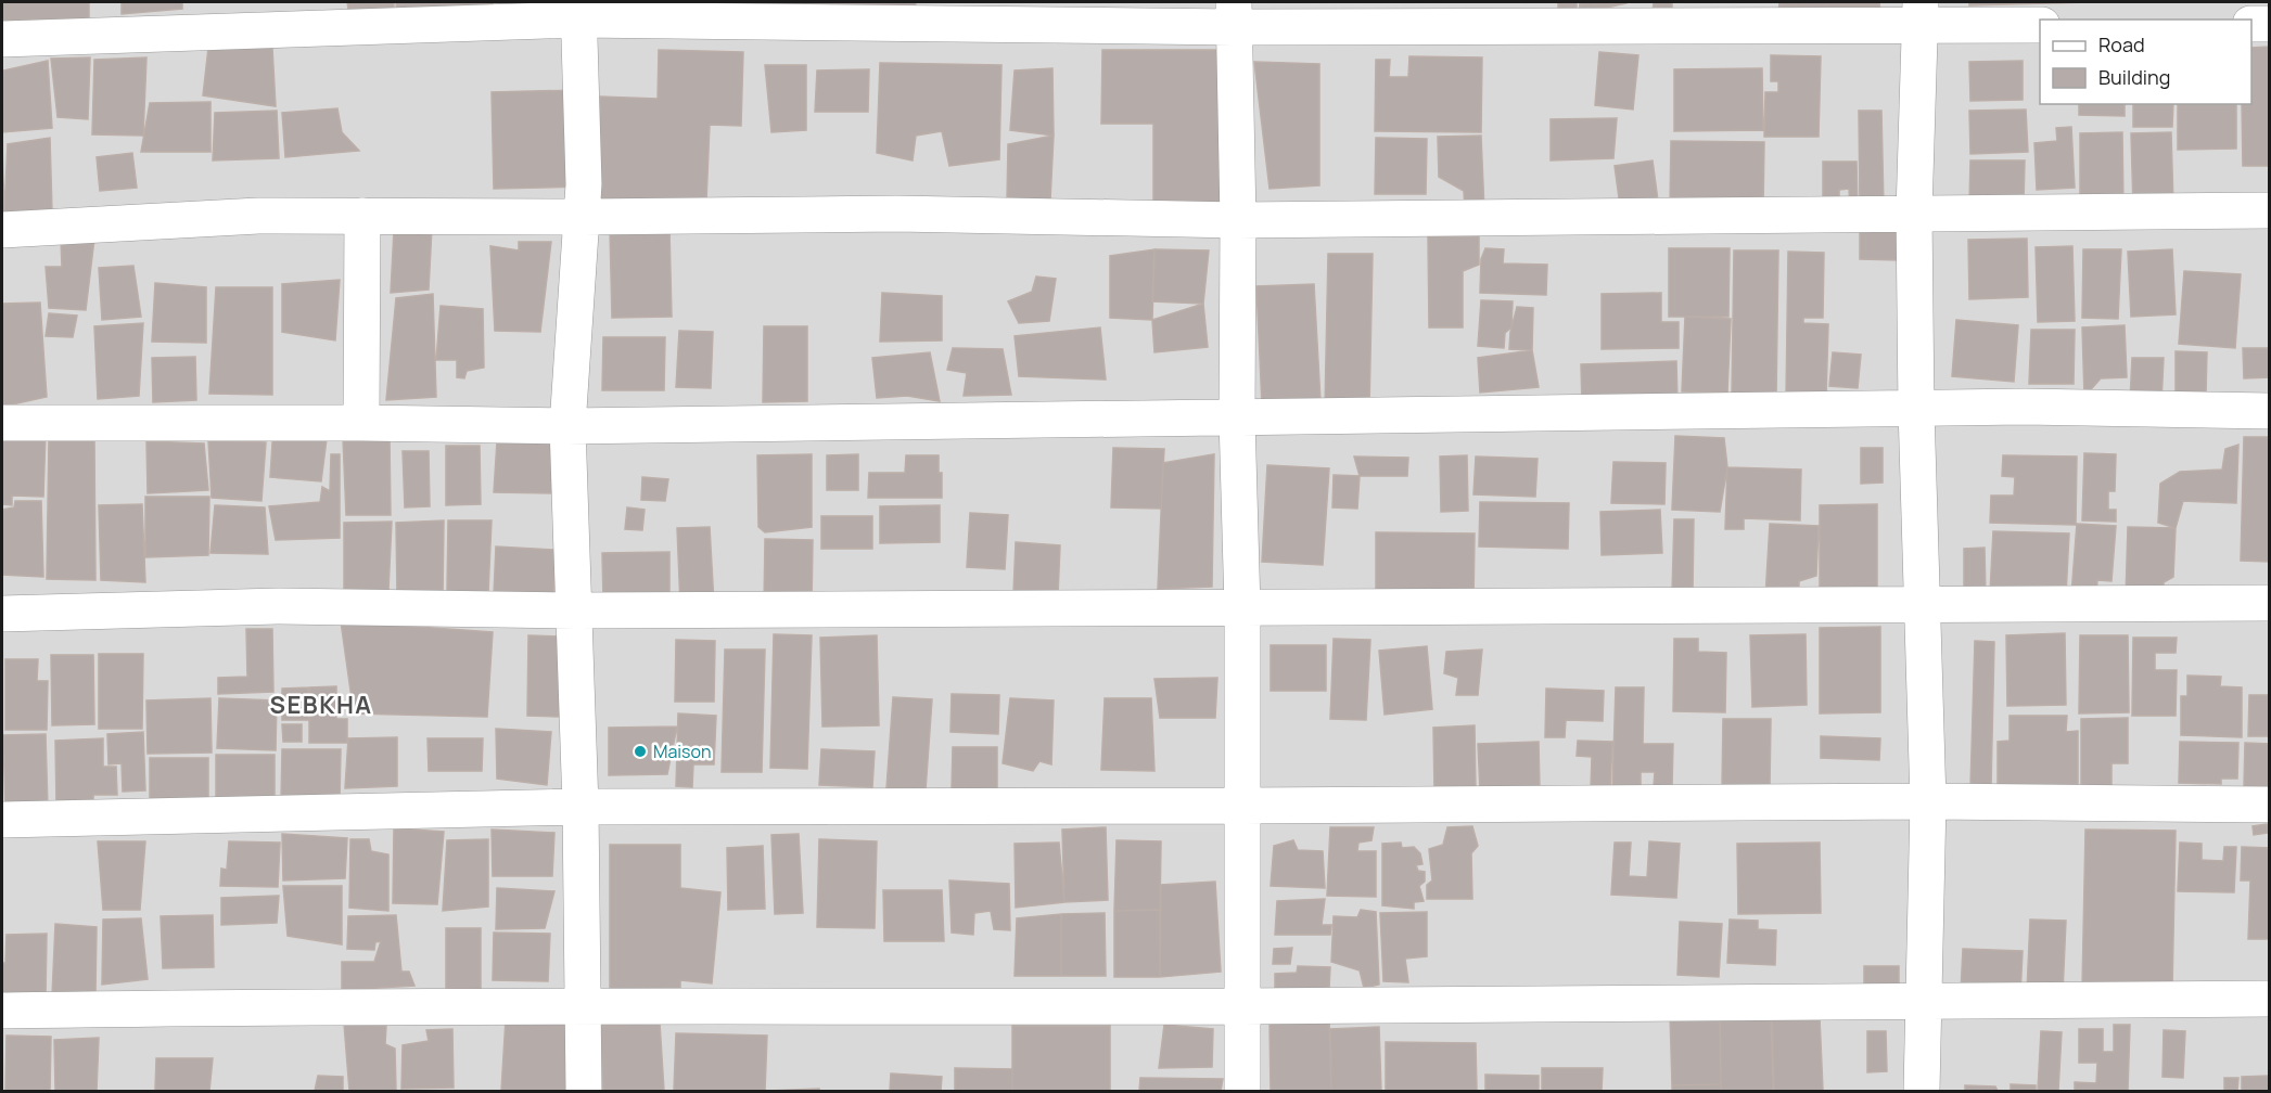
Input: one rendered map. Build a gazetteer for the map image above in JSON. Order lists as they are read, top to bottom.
{
  "districts": ["SEBKHA"],
  "places": ["Maison"],
  "legend": ["Road", "Building"]
}
